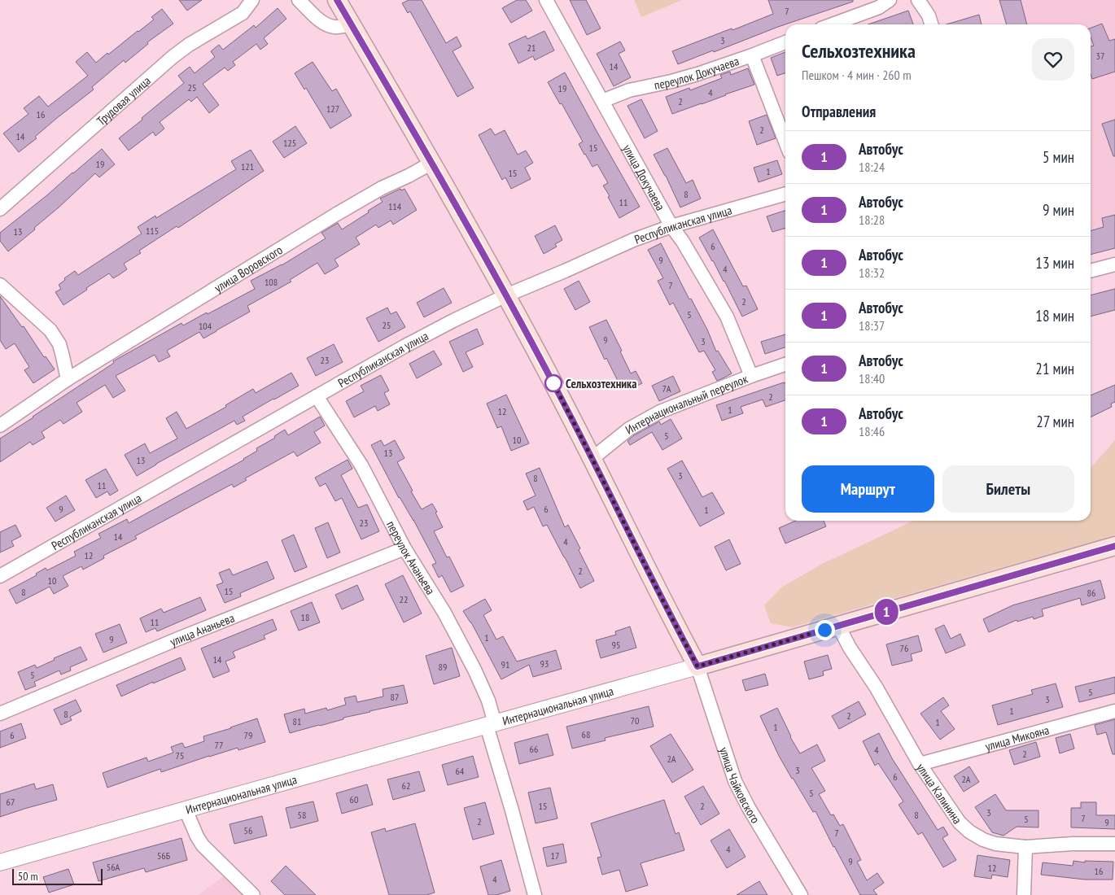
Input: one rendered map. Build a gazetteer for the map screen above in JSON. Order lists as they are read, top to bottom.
{
  "streets": {
    "main road": ["Интернациональная улица"],
    "street": [
      "переулок Докучаева",
      "Трудовая улица",
      "улица Докучаева",
      "Республиканская улица",
      "улица Воровского",
      "Интернациональный переулок",
      "переулок Ананьева",
      "улица Ананьева",
      "улица Микояна",
      "улица Чайковского",
      "улица Калинина"
    ]
  },
  "crossings": [
    ["переулок Докучаева", "улица Докучаева"],
    ["улица Докучаева", "Республиканская улица"],
    ["улица Докучаева", "Интернациональный переулок"],
    ["Республиканская улица", "переулок Ананьева"],
    ["переулок Ананьева", "улица Ананьева"],
    ["переулок Ананьева", "Интернациональная улица"],
    ["Интернациональная улица", "улица Чайковского"],
    ["Интернациональная улица", "улица Калинина"],
    ["улица Микояна", "улица Калинина"]
  ],
  "places": ["Сельхозтехника"],
  "lines": ["bus line 1"],
  "house_numbers": [
    "7",
    "3",
    "21",
    "37",
    "14",
    "25",
    "19",
    "4",
    "2",
    "127",
    "16",
    "2",
    "14",
    "125",
    "15",
    "19",
    "121",
    "1",
    "15",
    "8",
    "11",
    "114",
    "115",
    "13",
    "6",
    "9",
    "4",
    "108",
    "7",
    "2",
    "5",
    "25",
    "104",
    "9",
    "3",
    "23",
    "7А",
    "2",
    "1",
    "12",
    "5",
    "10",
    "13",
    "13",
    "3",
    "8",
    "11",
    "9",
    "6",
    "1",
    "23",
    "14",
    "4",
    "12",
    "2",
    "10",
    "15",
    "8",
    "86",
    "22",
    "18",
    "11",
    "1",
    "9",
    "95",
    "76",
    "14",
    "93",
    "91",
    "89",
    "5",
    "5",
    "87",
    "3",
    "1",
    "8",
    "2",
    "70",
    "81",
    "1",
    "1",
    "68",
    "6",
    "79",
    "77",
    "66",
    "4",
    "2",
    "75",
    "2А",
    "3",
    "64",
    "6",
    "2А",
    "62",
    "5",
    "60",
    "67",
    "15",
    "2",
    "3",
    "58",
    "8",
    "7",
    "5",
    "2",
    "9",
    "56",
    "7",
    "4",
    "56Б",
    "17",
    "9",
    "56А",
    "12",
    "16",
    "4"
  ],
  "scale_bar": "50 m",
  "page": {
    "on_map": "1",
    "heading": [
      ["Сельхозтехника", "Пешком · 4 мин · 260 m"],
      "Отправления"
    ],
    "list": [
      {
        "mark": "1",
        "name": "Автобус",
        "note": "18:24",
        "value": "5 мин"
      },
      {
        "mark": "1",
        "name": "Автобус",
        "note": "18:28",
        "value": "9 мин"
      },
      {
        "mark": "1",
        "name": "Автобус",
        "note": "18:32",
        "value": "13 мин"
      },
      {
        "mark": "1",
        "name": "Автобус",
        "note": "18:37",
        "value": "18 мин"
      },
      {
        "mark": "1",
        "name": "Автобус",
        "note": "18:40",
        "value": "21 мин"
      },
      {
        "mark": "1",
        "name": "Автобус",
        "note": "18:46",
        "value": "27 мин"
      }
    ],
    "buttons": ["Маршрут", "Билеты"],
    "scale": "50 m"
  }
}
